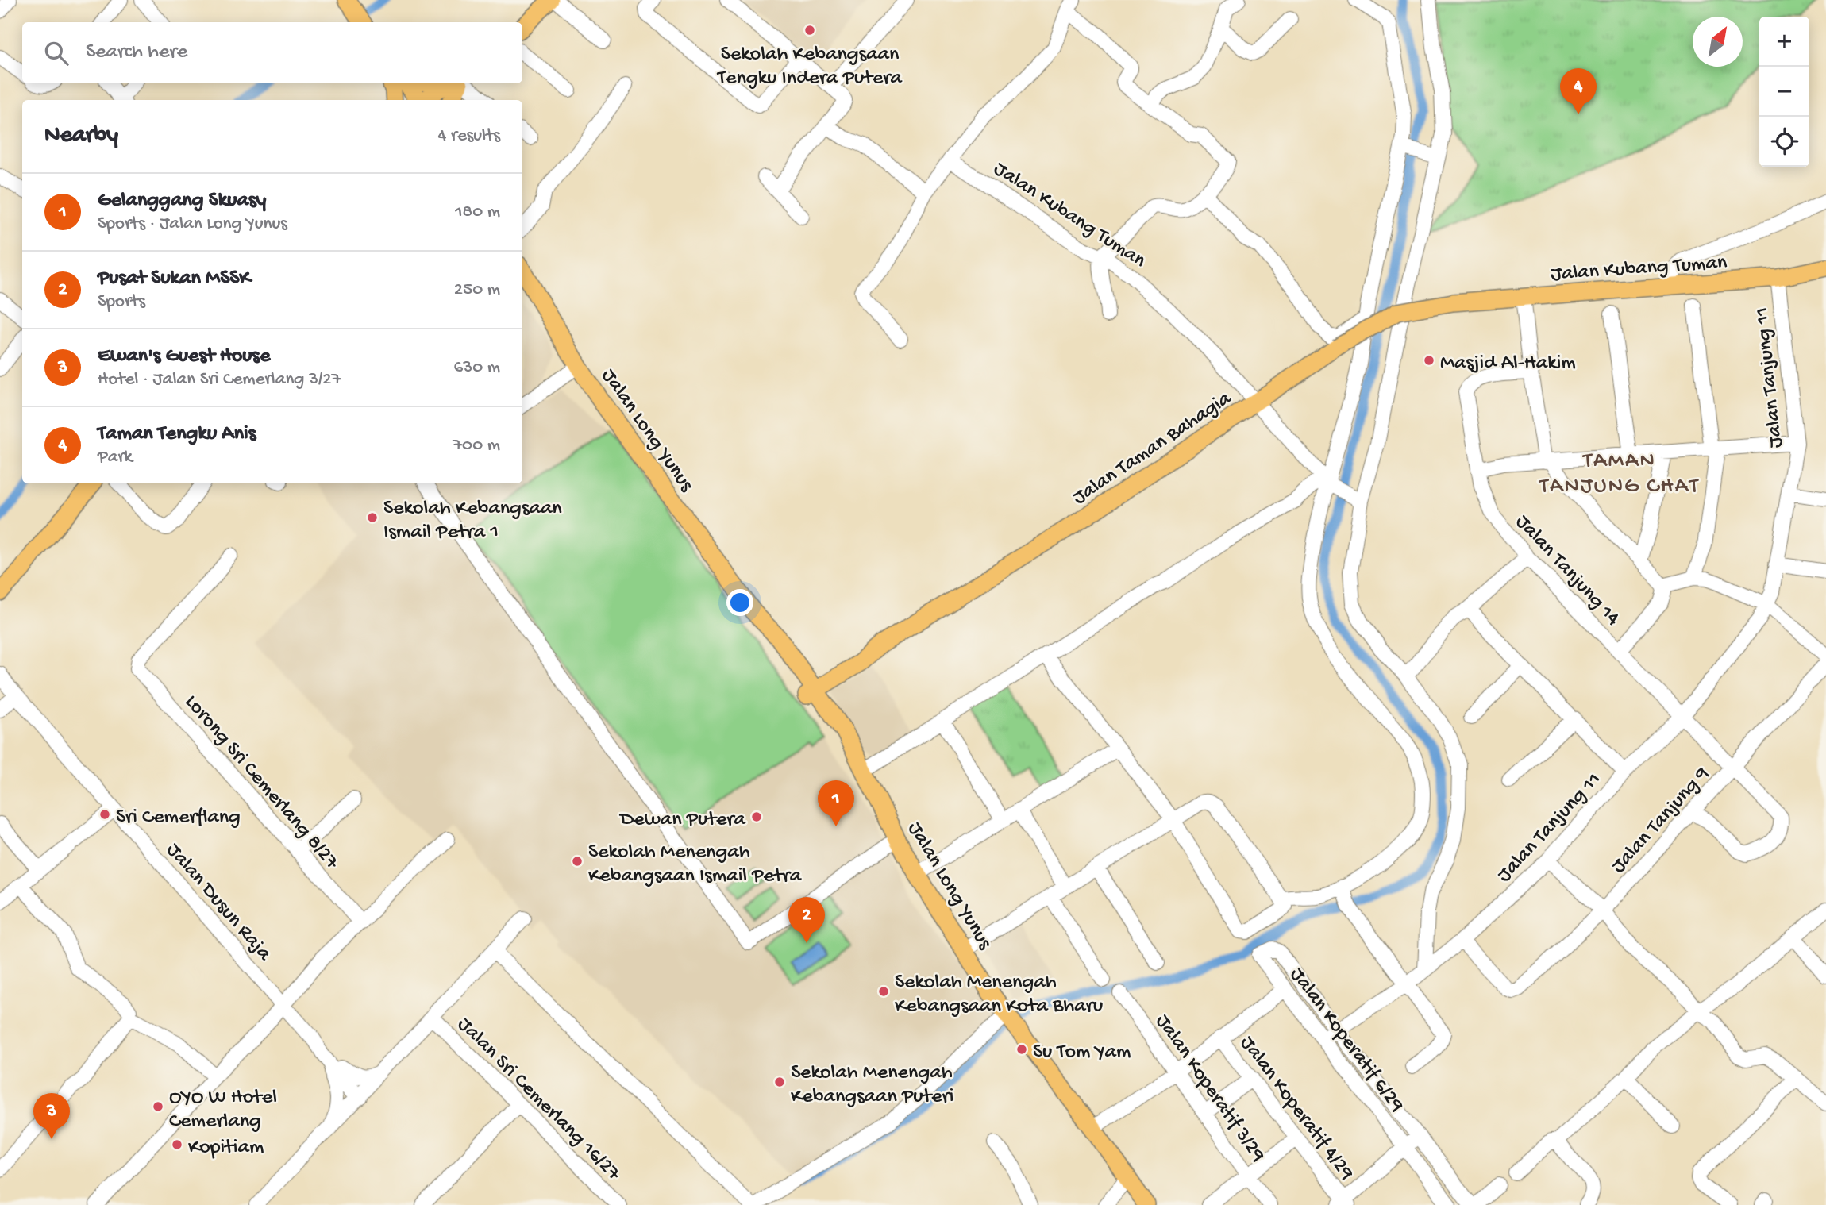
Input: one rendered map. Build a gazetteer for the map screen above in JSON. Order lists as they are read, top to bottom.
{
  "streets": {
    "main road": ["Jalan Kubang Tuman", "Jalan Long Yunus", "Jalan Taman Bahagia"],
    "street": [
      "Jalan Tanjung 11",
      "Jalan Tanjung 14",
      "Lorong Sri Cemerlang 8/27",
      "Jalan Tanjung 9",
      "Jalan Dusun Raja",
      "Jalan Koperatif 6/29",
      "Jalan Koperatif 3/29",
      "Jalan Sri Cemerlang 16/27",
      "Jalan Koperatif 4/29"
    ]
  },
  "crossings": [
    ["Jalan Kubang Tuman", "Jalan Tanjung 11"],
    ["Jalan Kubang Tuman", "Jalan Taman Bahagia"],
    ["Jalan Tanjung 11", "Jalan Tanjung 14"],
    ["Jalan Tanjung 11", "Jalan Tanjung 9"],
    ["Jalan Tanjung 11", "Jalan Koperatif 6/29"],
    ["Jalan Long Yunus", "Jalan Taman Bahagia"],
    ["Jalan Tanjung 14", "Jalan Tanjung 9"]
  ],
  "districts": ["TAMAN TANJUNG CHAT"],
  "places": [
    "Sekolah Kebangsaan Tengku Indera Putera",
    "Masjid Al-Hakim",
    "Sekolah Kebangsaan Ismail Petra 1",
    "Sri Cemerflang",
    "Dewan Putera",
    "Sekolah Menengah Kebangsaan Ismail Petra",
    "Sekolah Menengah Kebangsaan Kota Bharu",
    "Su Tom Yam",
    "Sekolah Menengah Kebangsaan Puteri",
    "OYO W Hotel Cemerlang",
    "Kopitiam"
  ],
  "north": "top right",
  "page": {
    "map_buttons": ["+", "−"],
    "search": "Search here",
    "pins": [
      "4",
      "1",
      "2",
      "3"
    ],
    "heading": ["Nearby", "4 results"],
    "list": [
      {
        "mark": "1",
        "name": "Gelanggang Skuasy",
        "note": "Sports · Jalan Long Yunus",
        "value": "180 m"
      },
      {
        "mark": "2",
        "name": "Pusat Sukan MSSK",
        "note": "Sports",
        "value": "250 m"
      },
      {
        "mark": "3",
        "name": "Ewan's Guest House",
        "note": "Hotel · Jalan Sri Cemerlang 3/27",
        "value": "630 m"
      },
      {
        "mark": "4",
        "name": "Taman Tengku Anis",
        "note": "Park",
        "value": "700 m"
      }
    ]
  }
}
